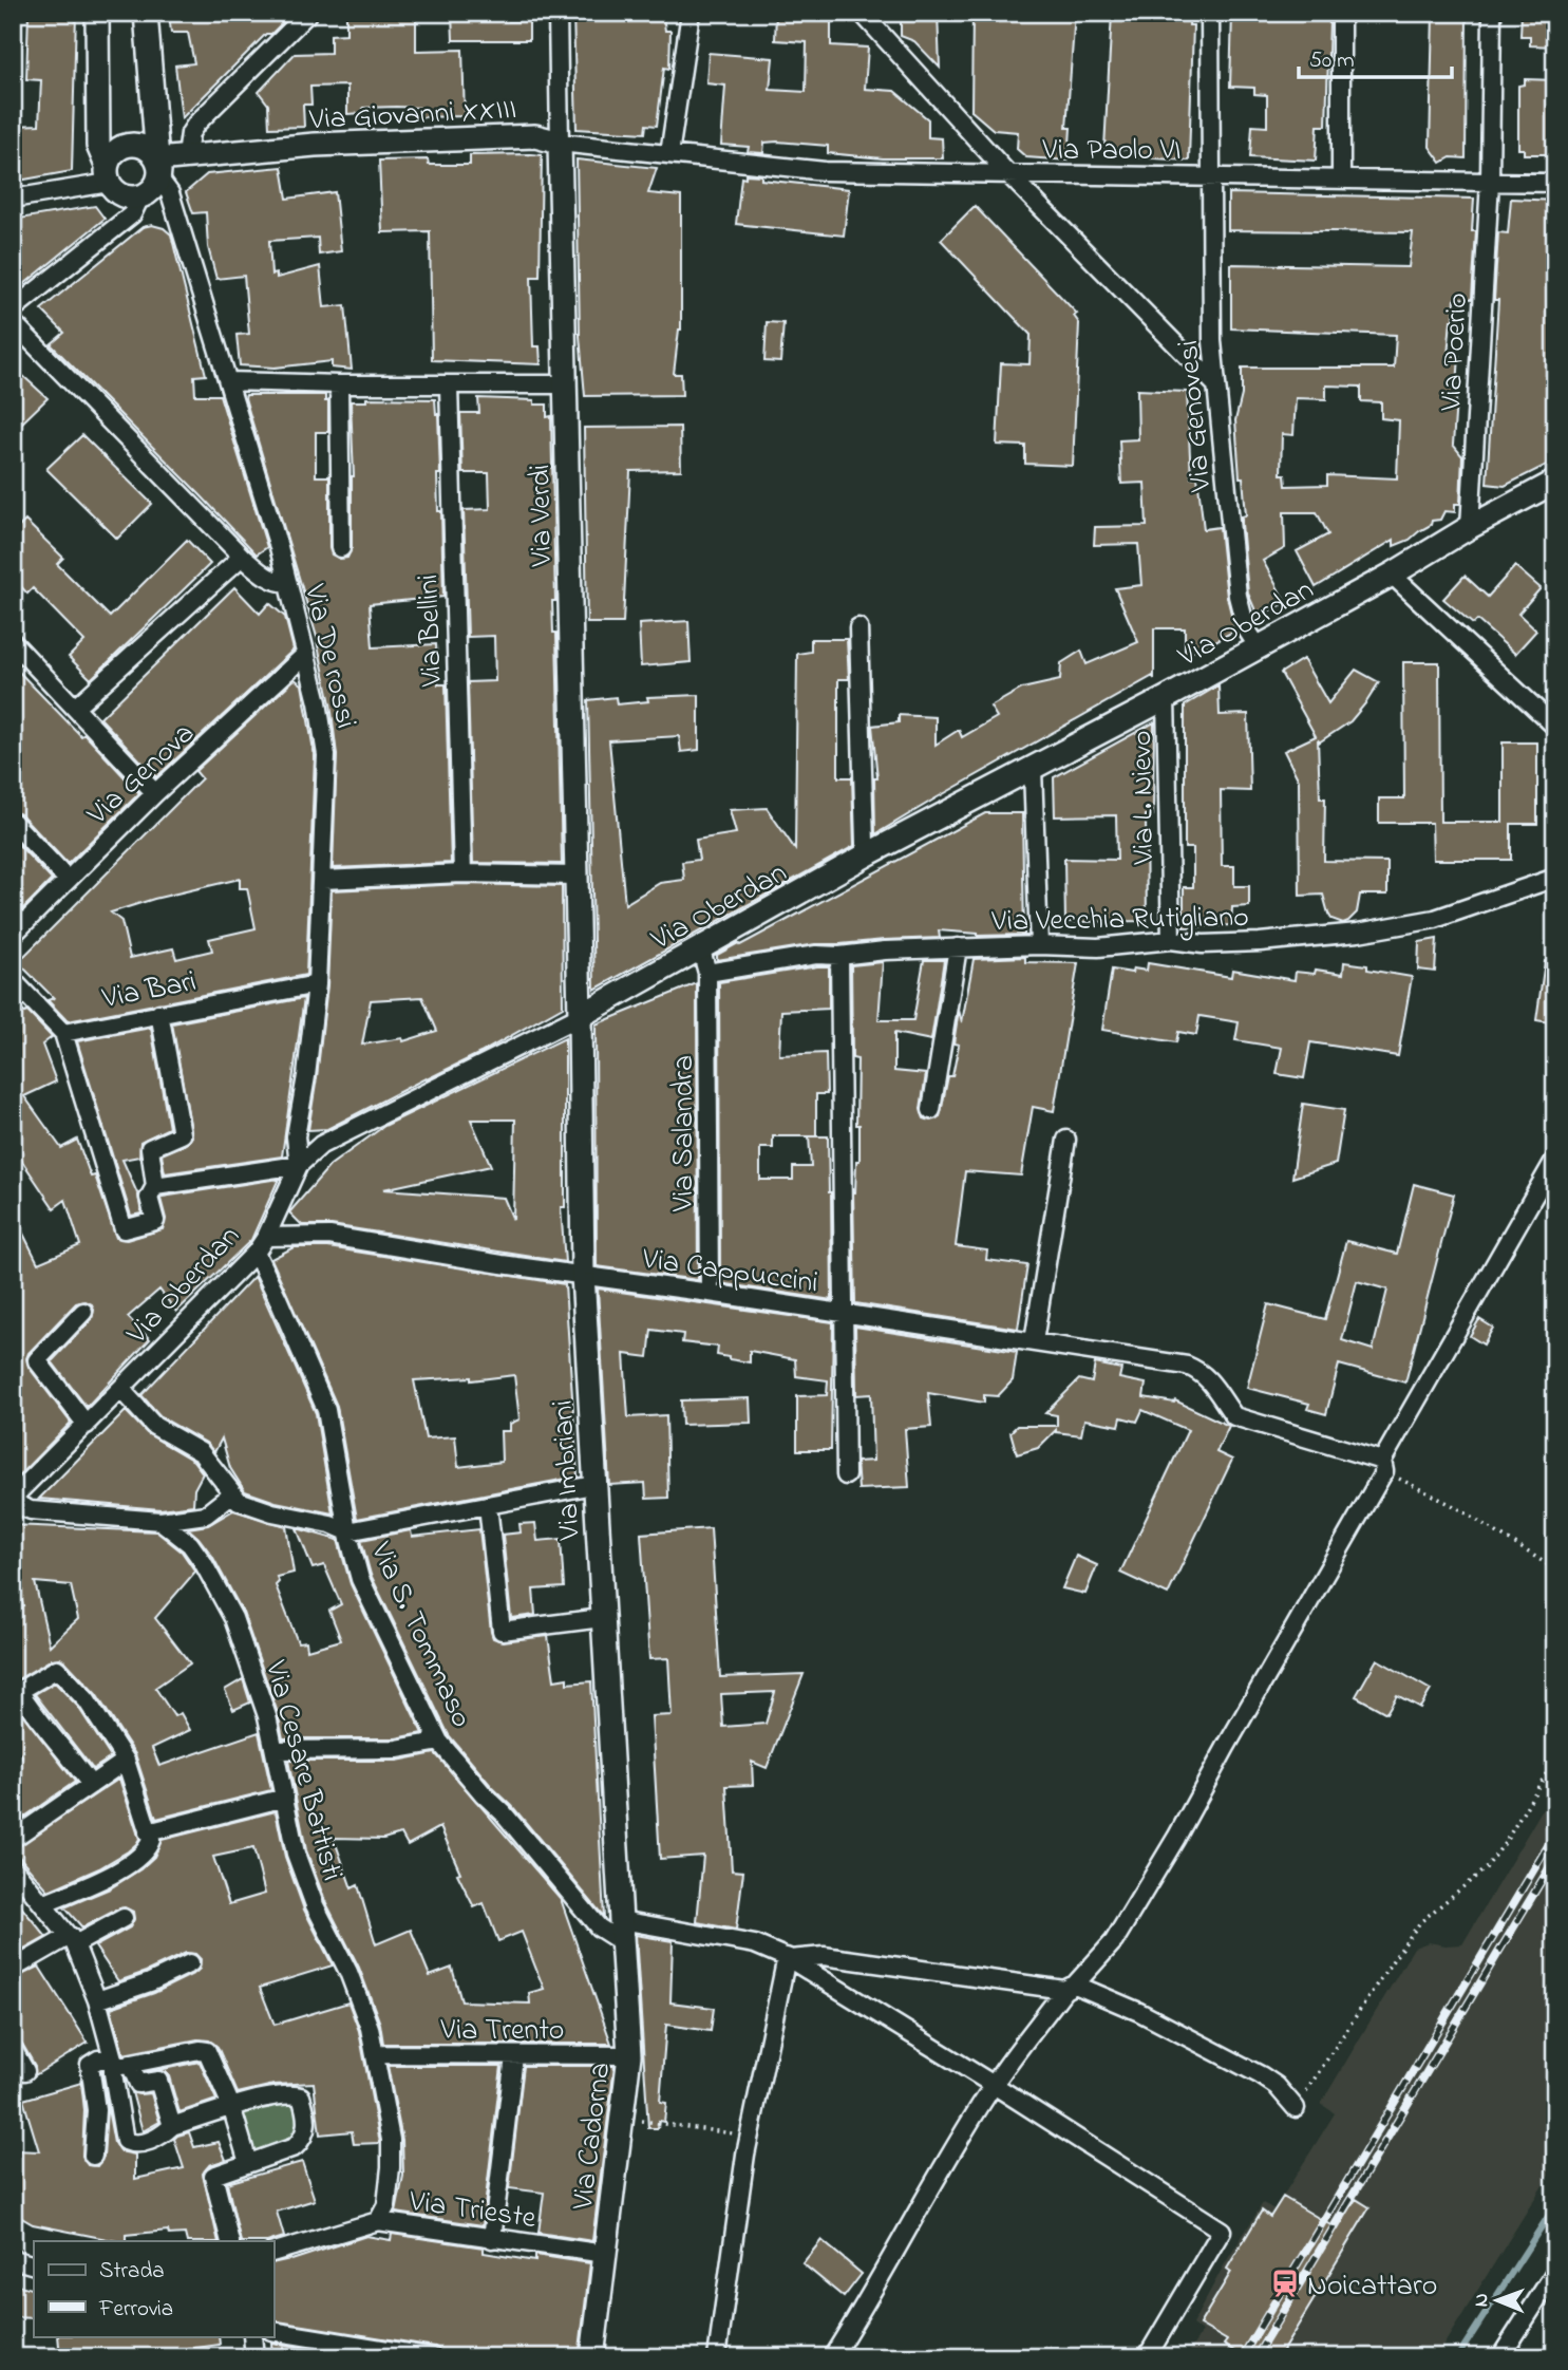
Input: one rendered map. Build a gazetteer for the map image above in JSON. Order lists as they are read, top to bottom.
{
  "streets": {
    "street": [
      "Via Giovanni XXIII",
      "Via Paolo VI",
      "Via Poerio",
      "Via Genovesi",
      "Via Verdi",
      "Via Oberdan",
      "Via Bellini",
      "Via De rossi",
      "Via Genova",
      "Via L. Nievo",
      "Via Vecchia Rutigliano",
      "Via Bari",
      "Via Salandra",
      "Via Cappuccini",
      "Via Imbriani",
      "Via S. Tommaso",
      "Via Cesare Battisti",
      "Via Trento",
      "Via Cadorna",
      "Via Trieste"
    ]
  },
  "crossings": [
    ["Via Giovanni XXIII", "Via Paolo VI"],
    ["Via Giovanni XXIII", "Via Verdi"],
    ["Via Giovanni XXIII", "Via De rossi"],
    ["Via Paolo VI", "Via Poerio"],
    ["Via Paolo VI", "Via Genovesi"],
    ["Via Poerio", "Via Oberdan"],
    ["Via Genovesi", "Via Oberdan"],
    ["Via Verdi", "Via Oberdan"],
    ["Via Verdi", "Via Imbriani"],
    ["Via Oberdan", "Via De rossi"],
    ["Via Oberdan", "Via L. Nievo"],
    ["Via Oberdan", "Via Cappuccini"],
    ["Via Oberdan", "Via Imbriani"],
    ["Via Oberdan", "Via S. Tommaso"],
    ["Via De rossi", "Via Genova"],
    ["Via De rossi", "Via Bari"],
    ["Via L. Nievo", "Via Vecchia Rutigliano"],
    ["Via Vecchia Rutigliano", "Via Salandra"],
    ["Via Salandra", "Via Cappuccini"],
    ["Via Cappuccini", "Via Imbriani"],
    ["Via Imbriani", "Via S. Tommaso"],
    ["Via Imbriani", "Via Cadorna"],
    ["Via S. Tommaso", "Via Cadorna"],
    ["Via Cesare Battisti", "Via Trento"],
    ["Via Cesare Battisti", "Via Trieste"],
    ["Via Trento", "Via Cadorna"],
    ["Via Cadorna", "Via Trieste"]
  ],
  "places": {
    "station": ["Noicattaro"]
  },
  "legend": ["Strada", "Ferrovia"],
  "scale_bar": "50 m",
  "north": "left"
}
